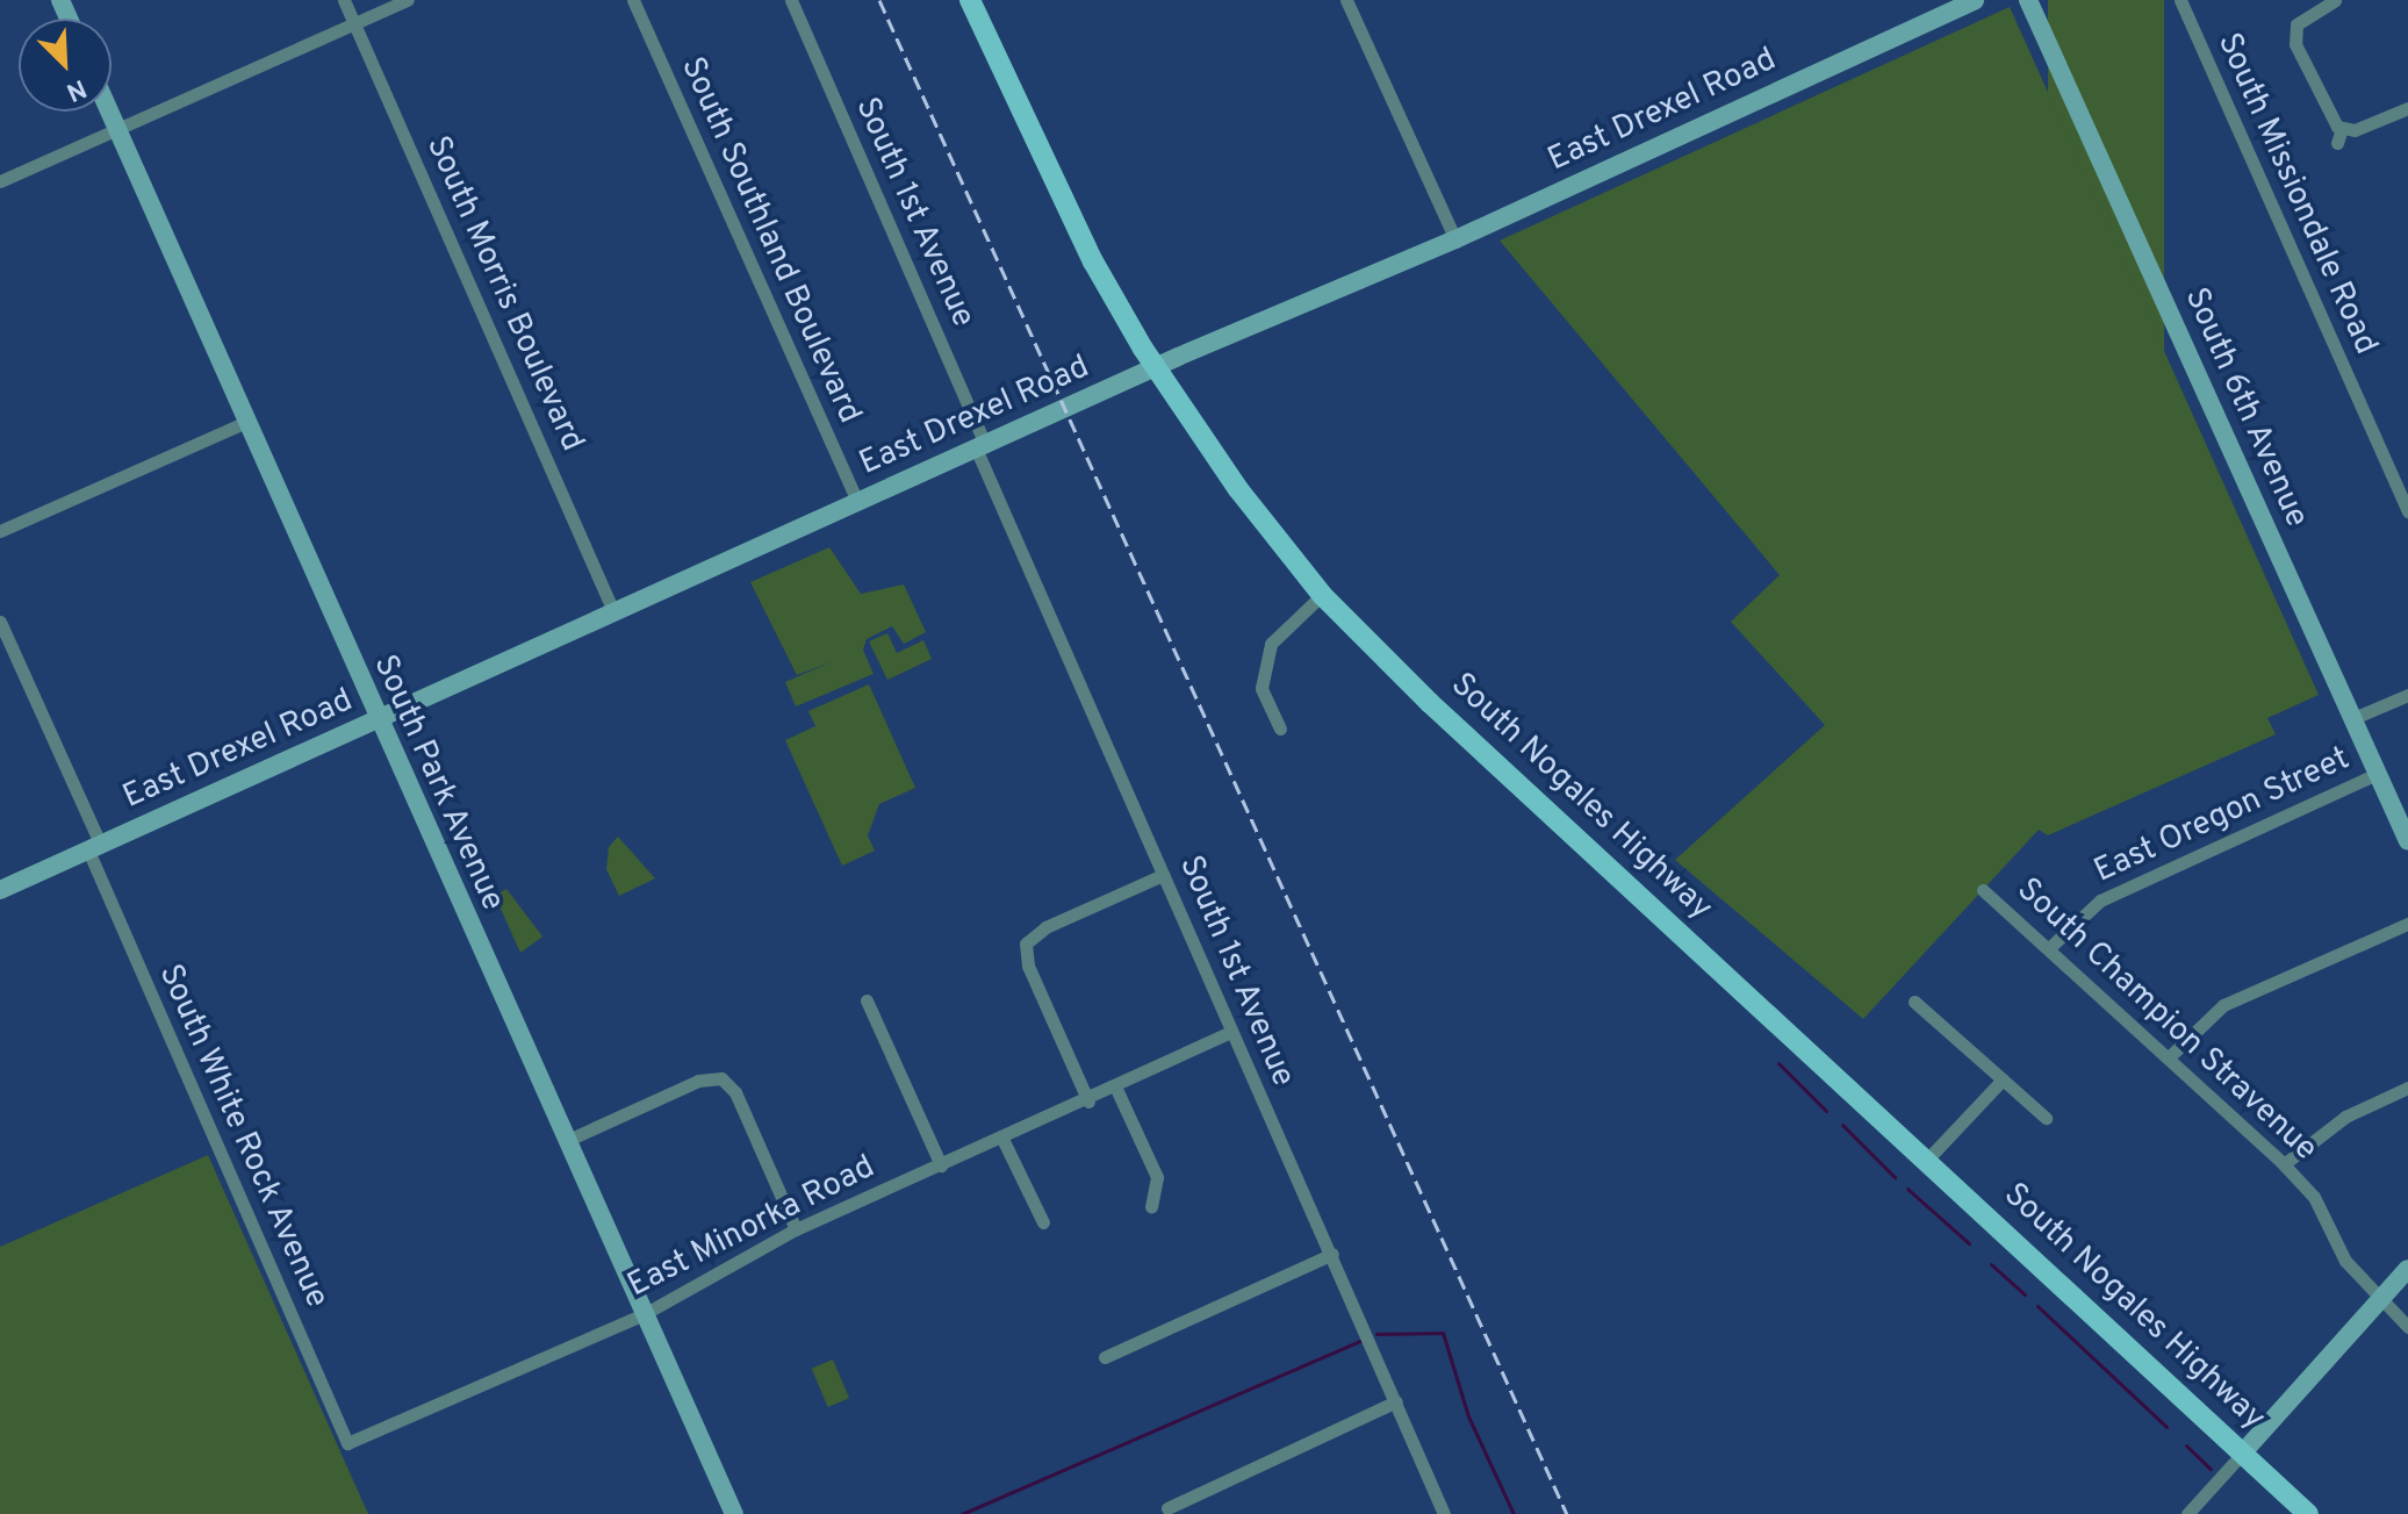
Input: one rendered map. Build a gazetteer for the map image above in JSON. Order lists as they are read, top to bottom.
{
  "streets": {
    "main road": ["South Nogales Highway"],
    "street": [
      "East Drexel Road",
      "South Missiondale Road",
      "South 1st Avenue",
      "South Southland Boulevard",
      "South Morris Boulevard",
      "South 6th Avenue",
      "South Park Avenue",
      "East Oregon Street",
      "South Champion Stravenue",
      "South White Rock Avenue",
      "East Minorka Road"
    ]
  },
  "crossings": [
    ["East Drexel Road", "South 1st Avenue"],
    ["East Drexel Road", "South Southland Boulevard"],
    ["East Drexel Road", "South Morris Boulevard"],
    ["East Drexel Road", "South Park Avenue"],
    ["East Drexel Road", "South Nogales Highway"],
    ["East Drexel Road", "South White Rock Avenue"],
    ["South 1st Avenue", "East Minorka Road"],
    ["South 6th Avenue", "East Oregon Street"],
    ["South Park Avenue", "East Minorka Road"],
    ["East Oregon Street", "South Champion Stravenue"],
    ["South White Rock Avenue", "East Minorka Road"]
  ],
  "north": "bottom right"
}
